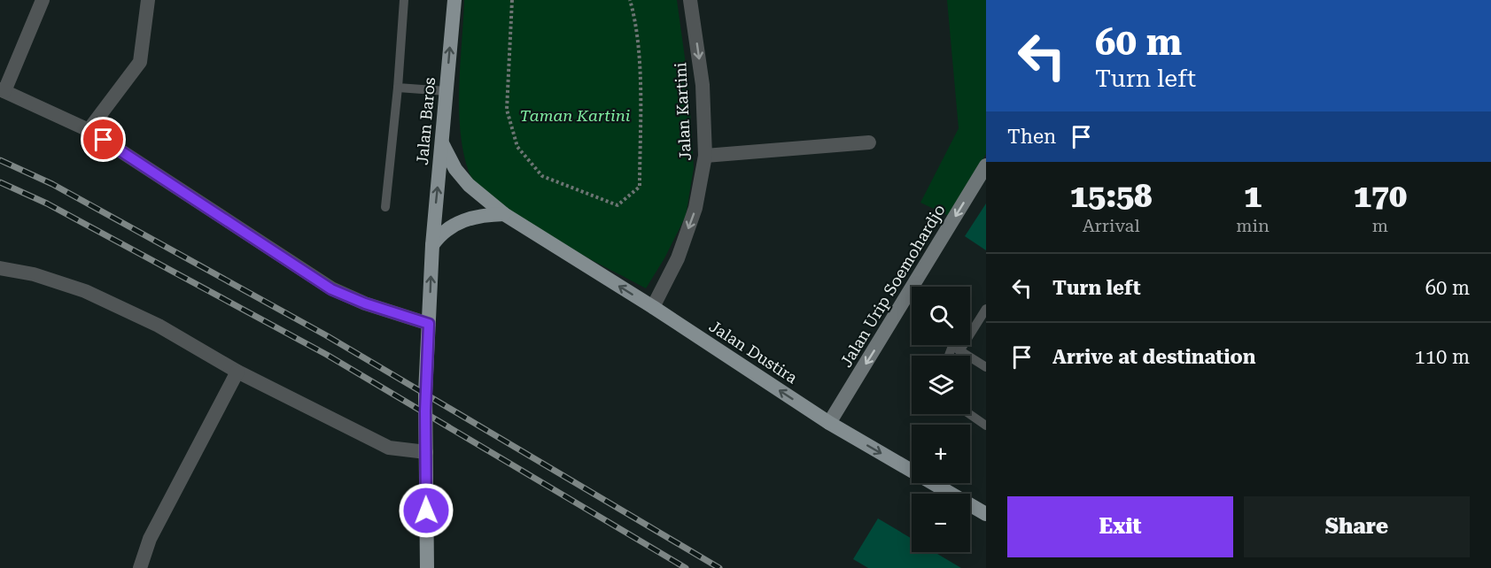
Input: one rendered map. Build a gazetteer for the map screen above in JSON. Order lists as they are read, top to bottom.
{
  "streets": {
    "main road": ["Jalan Baros", "Jalan Urip Soemohardjo", "Jalan Dustira"],
    "street": ["Jalan Kartini"]
  },
  "crossings": [
    ["Jalan Kartini", "Jalan Dustira"],
    ["Jalan Baros", "Jalan Dustira"],
    ["Jalan Urip Soemohardjo", "Jalan Dustira"]
  ],
  "one_way": ["Jalan Kartini", "Jalan Baros", "Jalan Urip Soemohardjo"],
  "parks": ["Taman Kartini"],
  "page": {
    "turn": ["60 m", "Turn left"],
    "then": "Then",
    "eta": [
      "15:58",
      "Arrival",
      "1",
      "min",
      "170",
      "m"
    ],
    "list": [
      {
        "name": "Turn left",
        "value": "60 m"
      },
      {
        "name": "Arrive at destination",
        "value": "110 m"
      }
    ],
    "map_buttons": ["+", "−"],
    "buttons": ["Exit", "Share"]
  }
}
